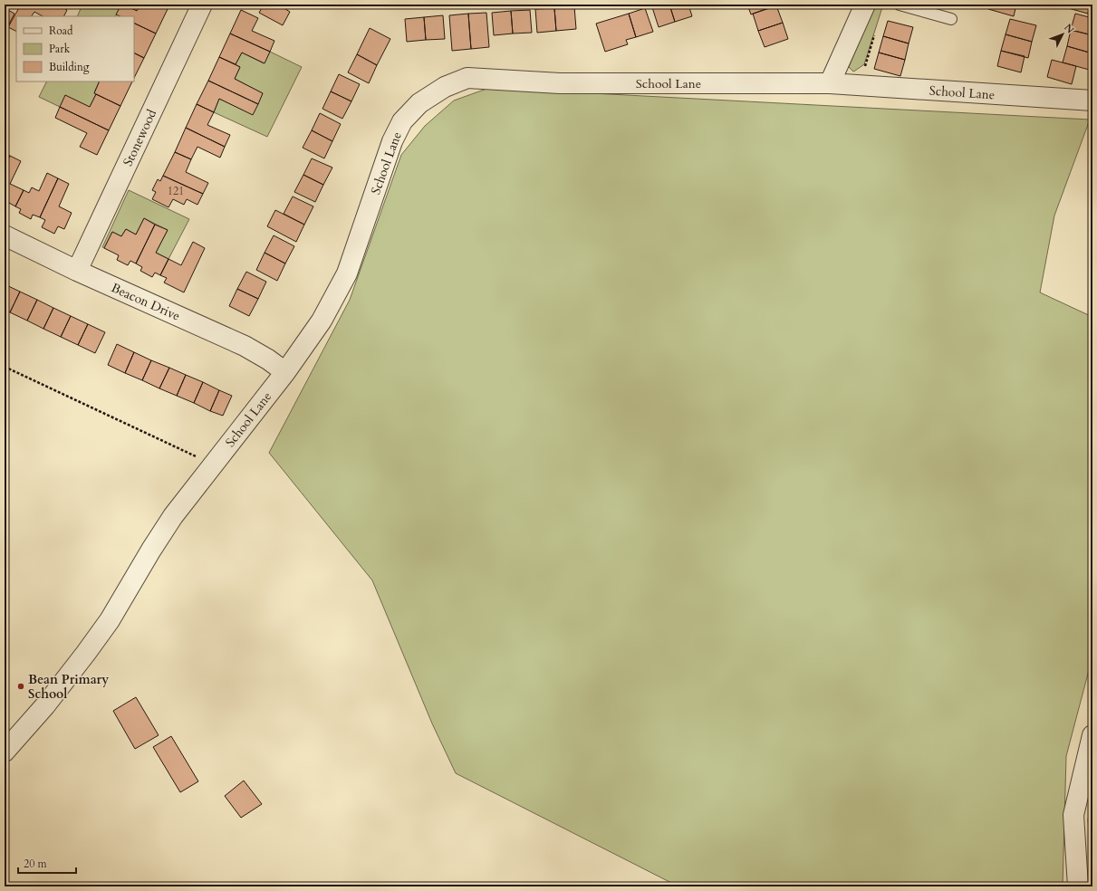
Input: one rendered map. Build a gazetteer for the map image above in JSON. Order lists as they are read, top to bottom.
{
  "streets": {
    "street": ["School Lane", "Stonewood", "Beacon Drive"]
  },
  "crossings": [
    ["School Lane", "Beacon Drive"],
    ["Stonewood", "Beacon Drive"]
  ],
  "places": ["Bean Primary School"],
  "house_numbers": ["121"],
  "legend": ["Road", "Park", "Building"],
  "scale_bar": "20 m",
  "north": "top right"
}
